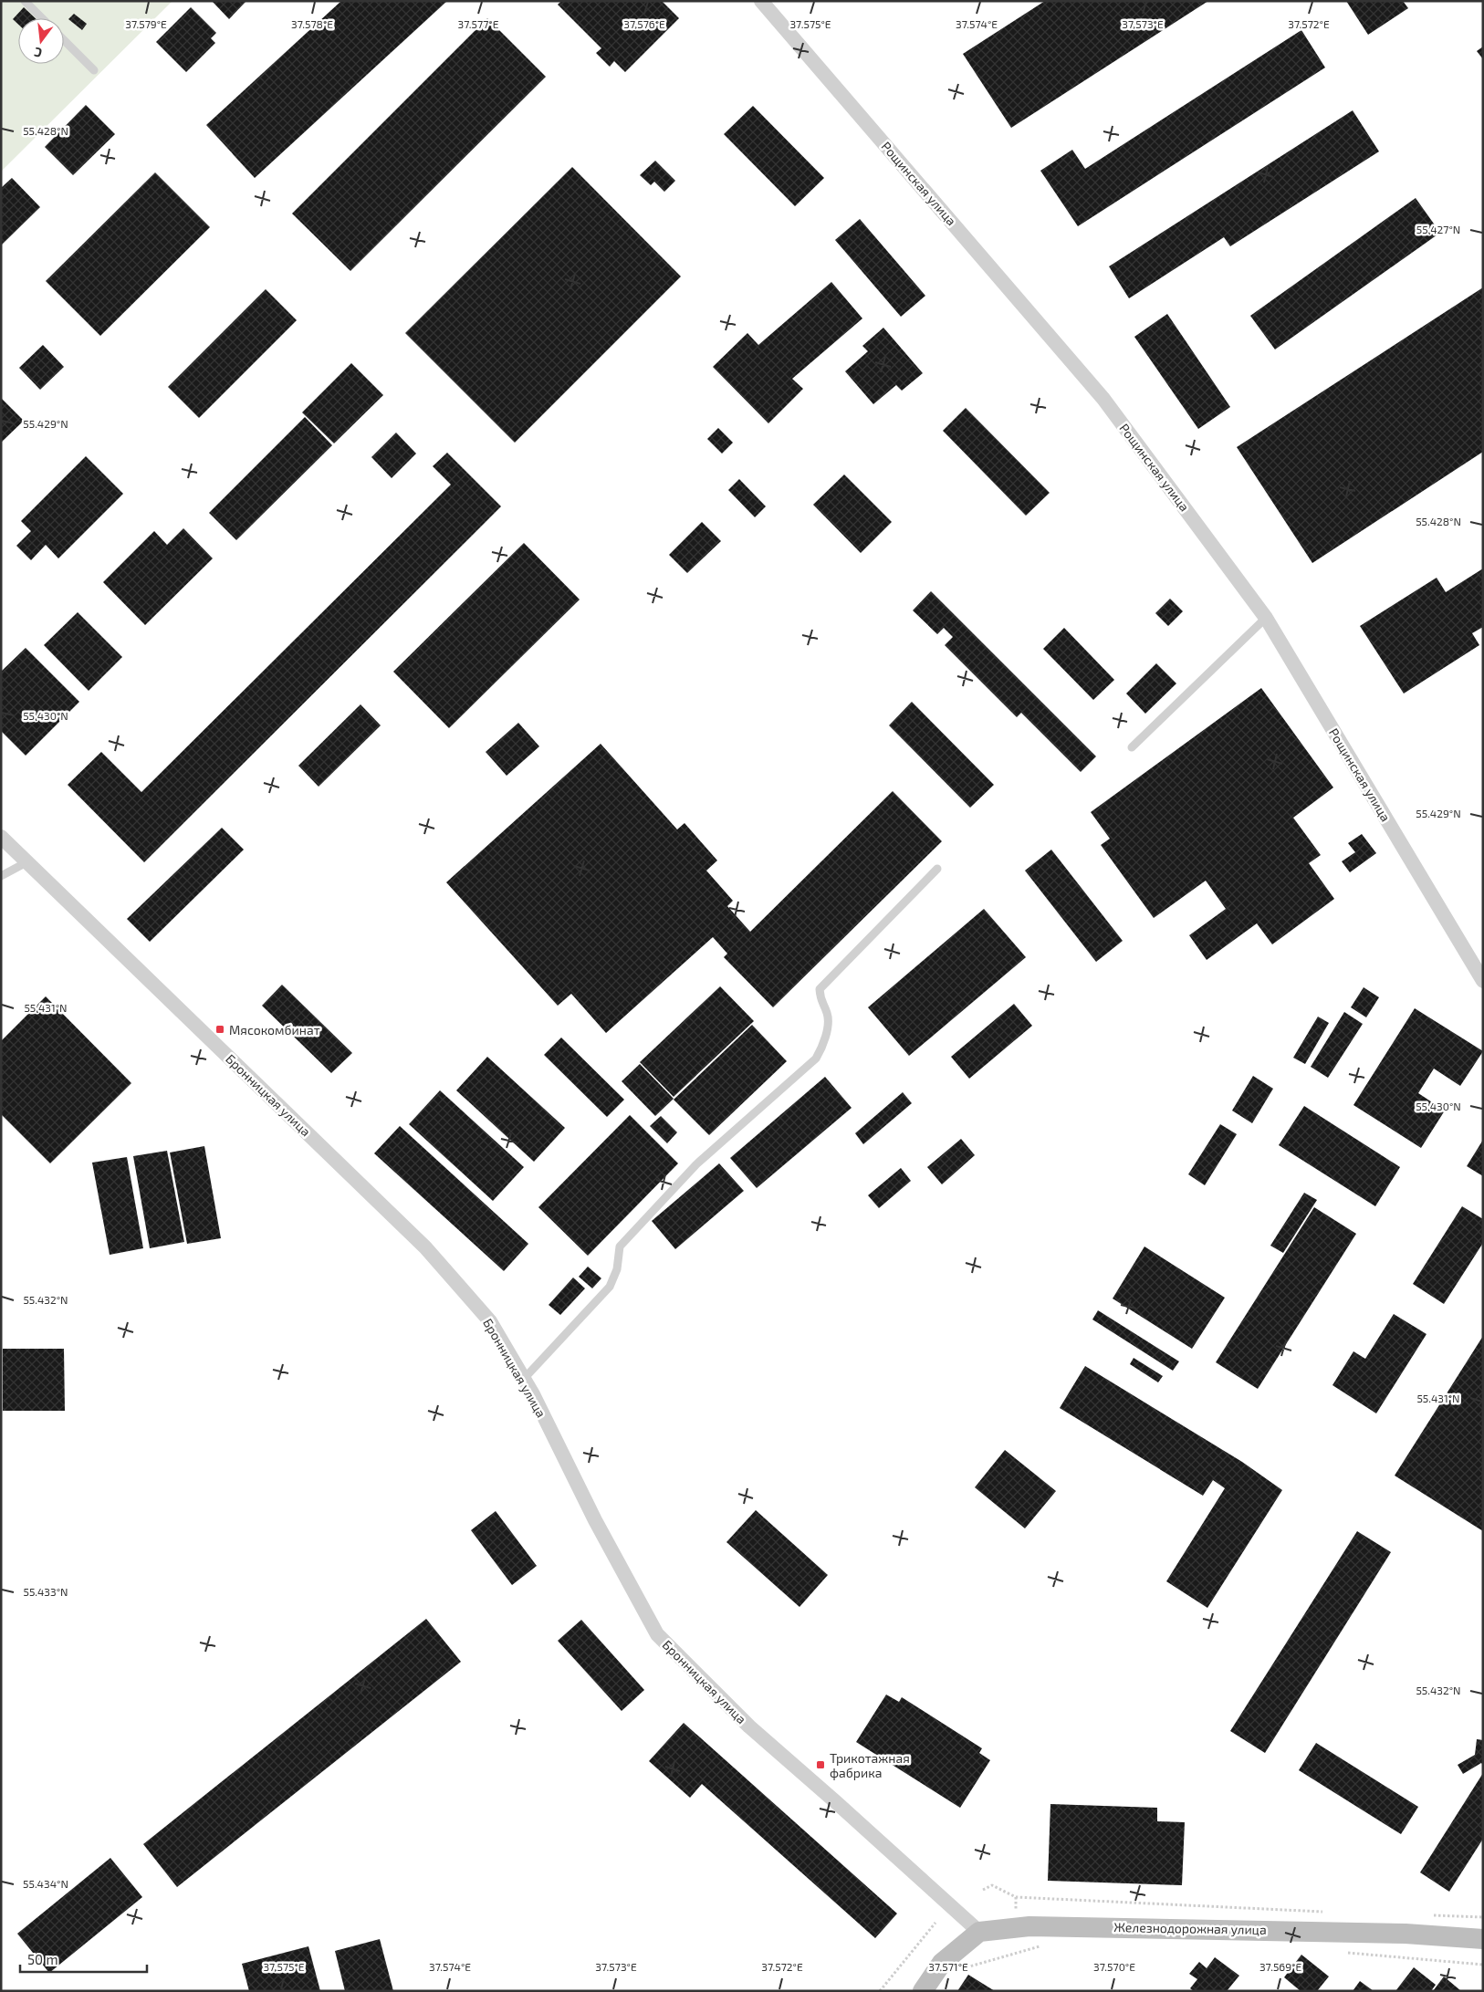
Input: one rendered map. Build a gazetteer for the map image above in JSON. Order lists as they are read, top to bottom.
{
  "streets": {
    "main road": ["Железнодорожная улица"],
    "street": ["Рощинская улица", "Бронницкая улица"]
  },
  "crossings": [
    ["Бронницкая улица", "Железнодорожная улица"]
  ],
  "places": {
    "transit": ["Мясокомбинат", "Трикотажная фабрика"]
  },
  "scale_bar": "50 m",
  "north": "bottom",
  "coordinates": [
    "37.579°E",
    "37.578°E",
    "37.577°E",
    "37.576°E",
    "37.575°E",
    "37.574°E",
    "37.573°E",
    "37.572°E",
    "55.428°N",
    "55.427°N",
    "55.429°N",
    "55.430°N",
    "55.431°N",
    "55.432°N",
    "55.433°N",
    "55.434°N",
    "37.571°E",
    "37.570°E",
    "37.569°E"
  ]
}
